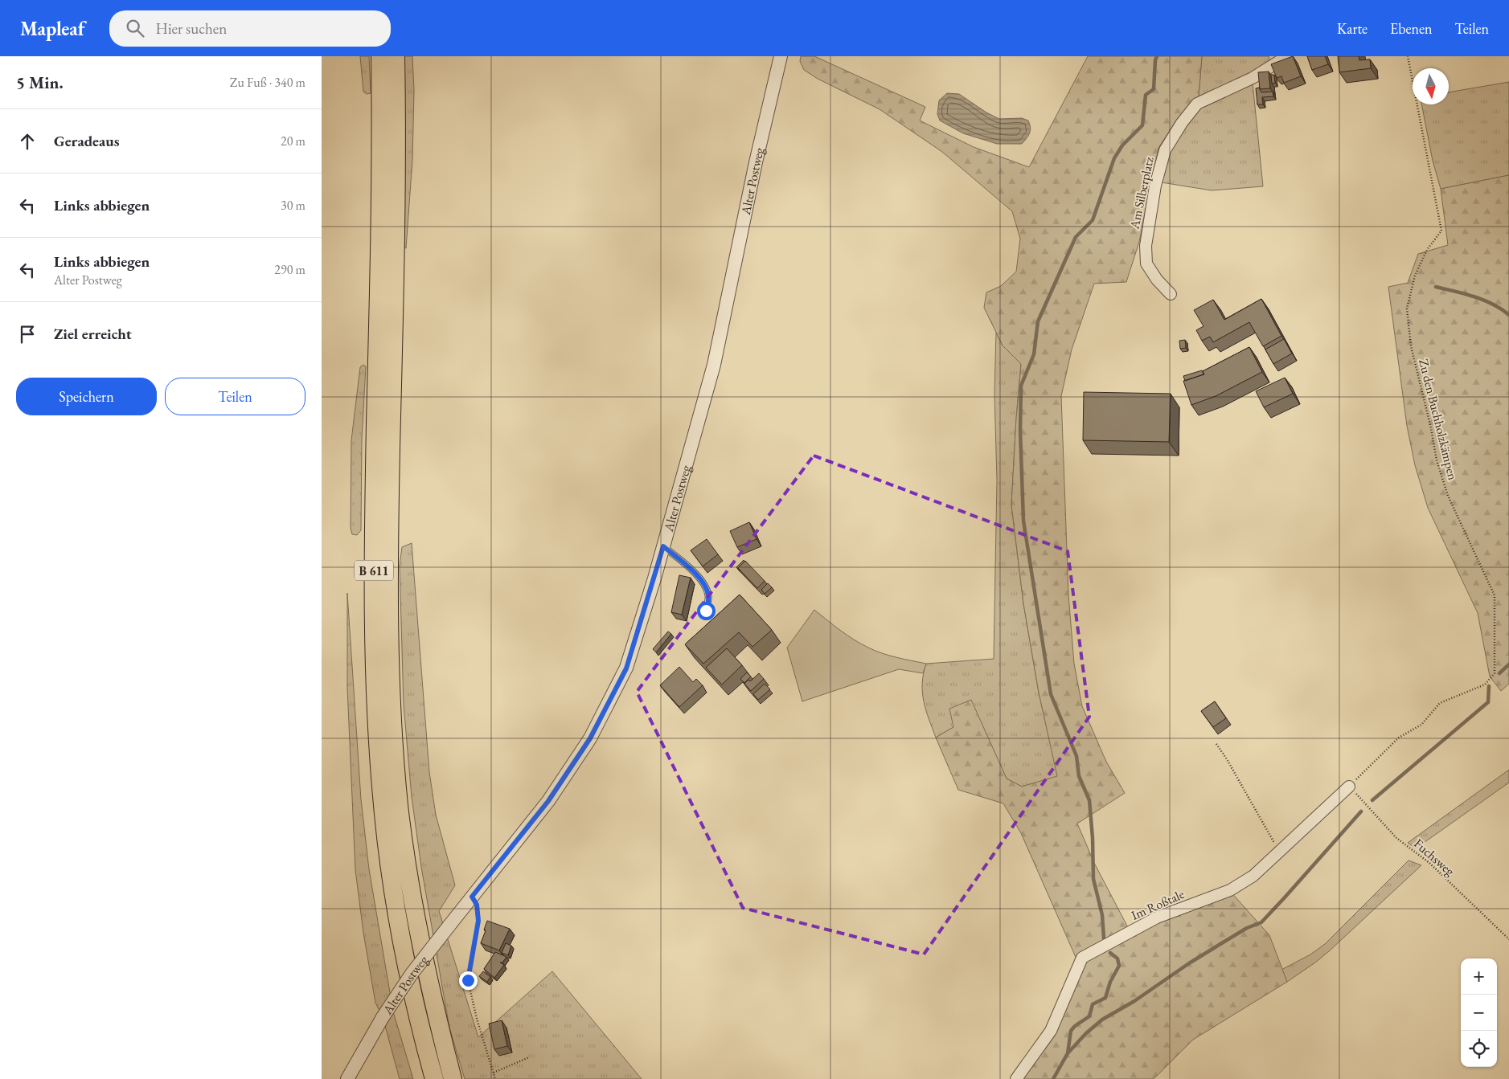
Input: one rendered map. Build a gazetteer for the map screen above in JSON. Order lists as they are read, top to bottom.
{
  "streets": {
    "highway": ["B 611"],
    "street": ["Alter Postweg", "Am Silberplatz", "Im Roßtale"],
    "path": ["Zu den Buchholzkämpen", "Fuchsweg"]
  },
  "crossings": [
    ["Zu den Buchholzkämpen", "Fuchsweg"],
    ["Zu den Buchholzkämpen", "Im Roßtale"],
    ["Fuchsweg", "Im Roßtale"]
  ],
  "north": "bottom",
  "page": {
    "header": "Mapleaf",
    "search": "Hier suchen",
    "nav": ["Karte", "Ebenen", "Teilen"],
    "heading": ["5 Min.", "Zu Fuß · 340 m"],
    "list": [
      ["Geradeaus", "20 m"],
      ["Links abbiegen", "30 m"],
      ["Links abbiegen", "Alter Postweg", "290 m"],
      "Ziel erreicht"
    ],
    "buttons": ["Speichern", "Teilen"],
    "map_buttons": ["+", "−"]
  }
}
